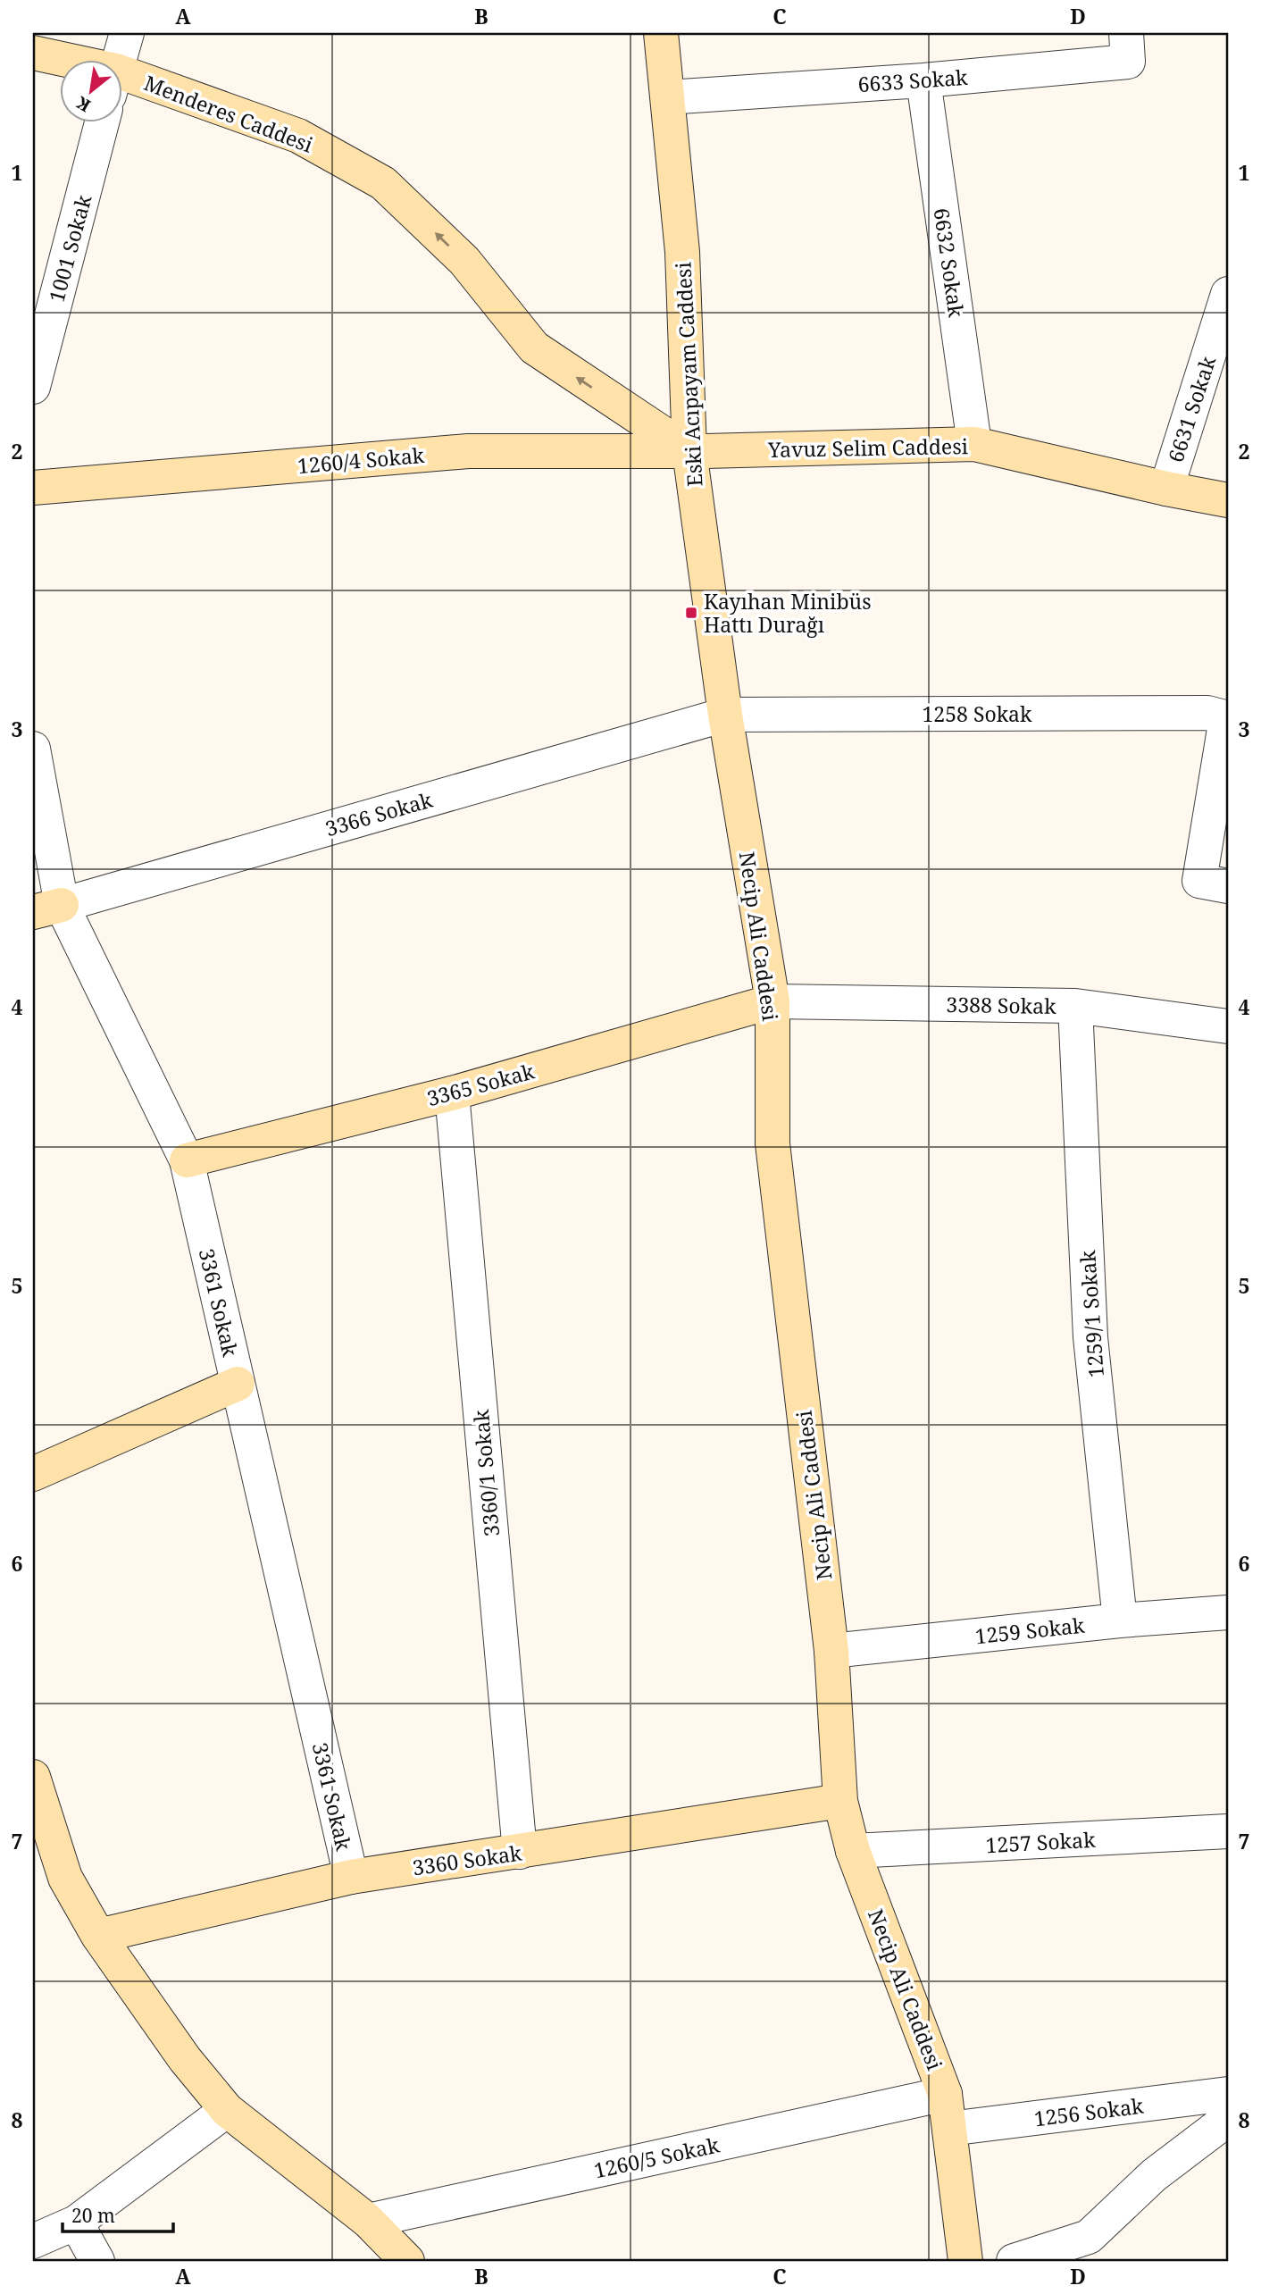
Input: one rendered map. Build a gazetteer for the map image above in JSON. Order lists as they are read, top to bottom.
{
  "streets": {
    "street": [
      "6633 Sokak",
      "Menderes Caddesi",
      "1001 Sokak",
      "6632 Sokak",
      "Eski Acıpayam Caddesi",
      "6631 Sokak",
      "Yavuz Selim Caddesi",
      "1260/4 Sokak",
      "1258 Sokak",
      "3366 Sokak",
      "Necip Ali Caddesi",
      "3388 Sokak",
      "3365 Sokak",
      "3361 Sokak",
      "1259/1 Sokak",
      "3360/1 Sokak",
      "1259 Sokak",
      "1257 Sokak",
      "3360 Sokak",
      "1256 Sokak",
      "1260/5 Sokak"
    ]
  },
  "crossings": [
    ["6633 Sokak", "6632 Sokak"],
    ["6633 Sokak", "Eski Acıpayam Caddesi"],
    ["Menderes Caddesi", "Eski Acıpayam Caddesi"],
    ["Menderes Caddesi", "Yavuz Selim Caddesi"],
    ["Menderes Caddesi", "1260/4 Sokak"],
    ["6632 Sokak", "Yavuz Selim Caddesi"],
    ["Eski Acıpayam Caddesi", "Yavuz Selim Caddesi"],
    ["Eski Acıpayam Caddesi", "1260/4 Sokak"],
    ["Eski Acıpayam Caddesi", "1258 Sokak"],
    ["Eski Acıpayam Caddesi", "3366 Sokak"],
    ["Eski Acıpayam Caddesi", "Necip Ali Caddesi"],
    ["6631 Sokak", "Yavuz Selim Caddesi"],
    ["Yavuz Selim Caddesi", "1260/4 Sokak"],
    ["1258 Sokak", "3366 Sokak"],
    ["1258 Sokak", "Necip Ali Caddesi"],
    ["3366 Sokak", "Necip Ali Caddesi"],
    ["3366 Sokak", "3361 Sokak"],
    ["Necip Ali Caddesi", "3388 Sokak"],
    ["Necip Ali Caddesi", "3365 Sokak"],
    ["Necip Ali Caddesi", "1259 Sokak"],
    ["Necip Ali Caddesi", "1257 Sokak"],
    ["Necip Ali Caddesi", "3360 Sokak"],
    ["Necip Ali Caddesi", "1256 Sokak"],
    ["Necip Ali Caddesi", "1260/5 Sokak"],
    ["3388 Sokak", "3365 Sokak"],
    ["3388 Sokak", "1259/1 Sokak"],
    ["3365 Sokak", "3361 Sokak"],
    ["3365 Sokak", "3360/1 Sokak"],
    ["3361 Sokak", "3360 Sokak"],
    ["1259/1 Sokak", "1259 Sokak"],
    ["3360/1 Sokak", "3360 Sokak"]
  ],
  "one_way": ["Menderes Caddesi"],
  "places": {
    "transit": ["Kayıhan Minibüs Hattı Durağı"]
  },
  "scale_bar": "20 m",
  "north": "bottom left",
  "grid": {
    "columns": [
      "A",
      "B",
      "C",
      "D"
    ],
    "rows": [
      "1",
      "2",
      "3",
      "4",
      "5",
      "6",
      "7",
      "8"
    ]
  }
}
